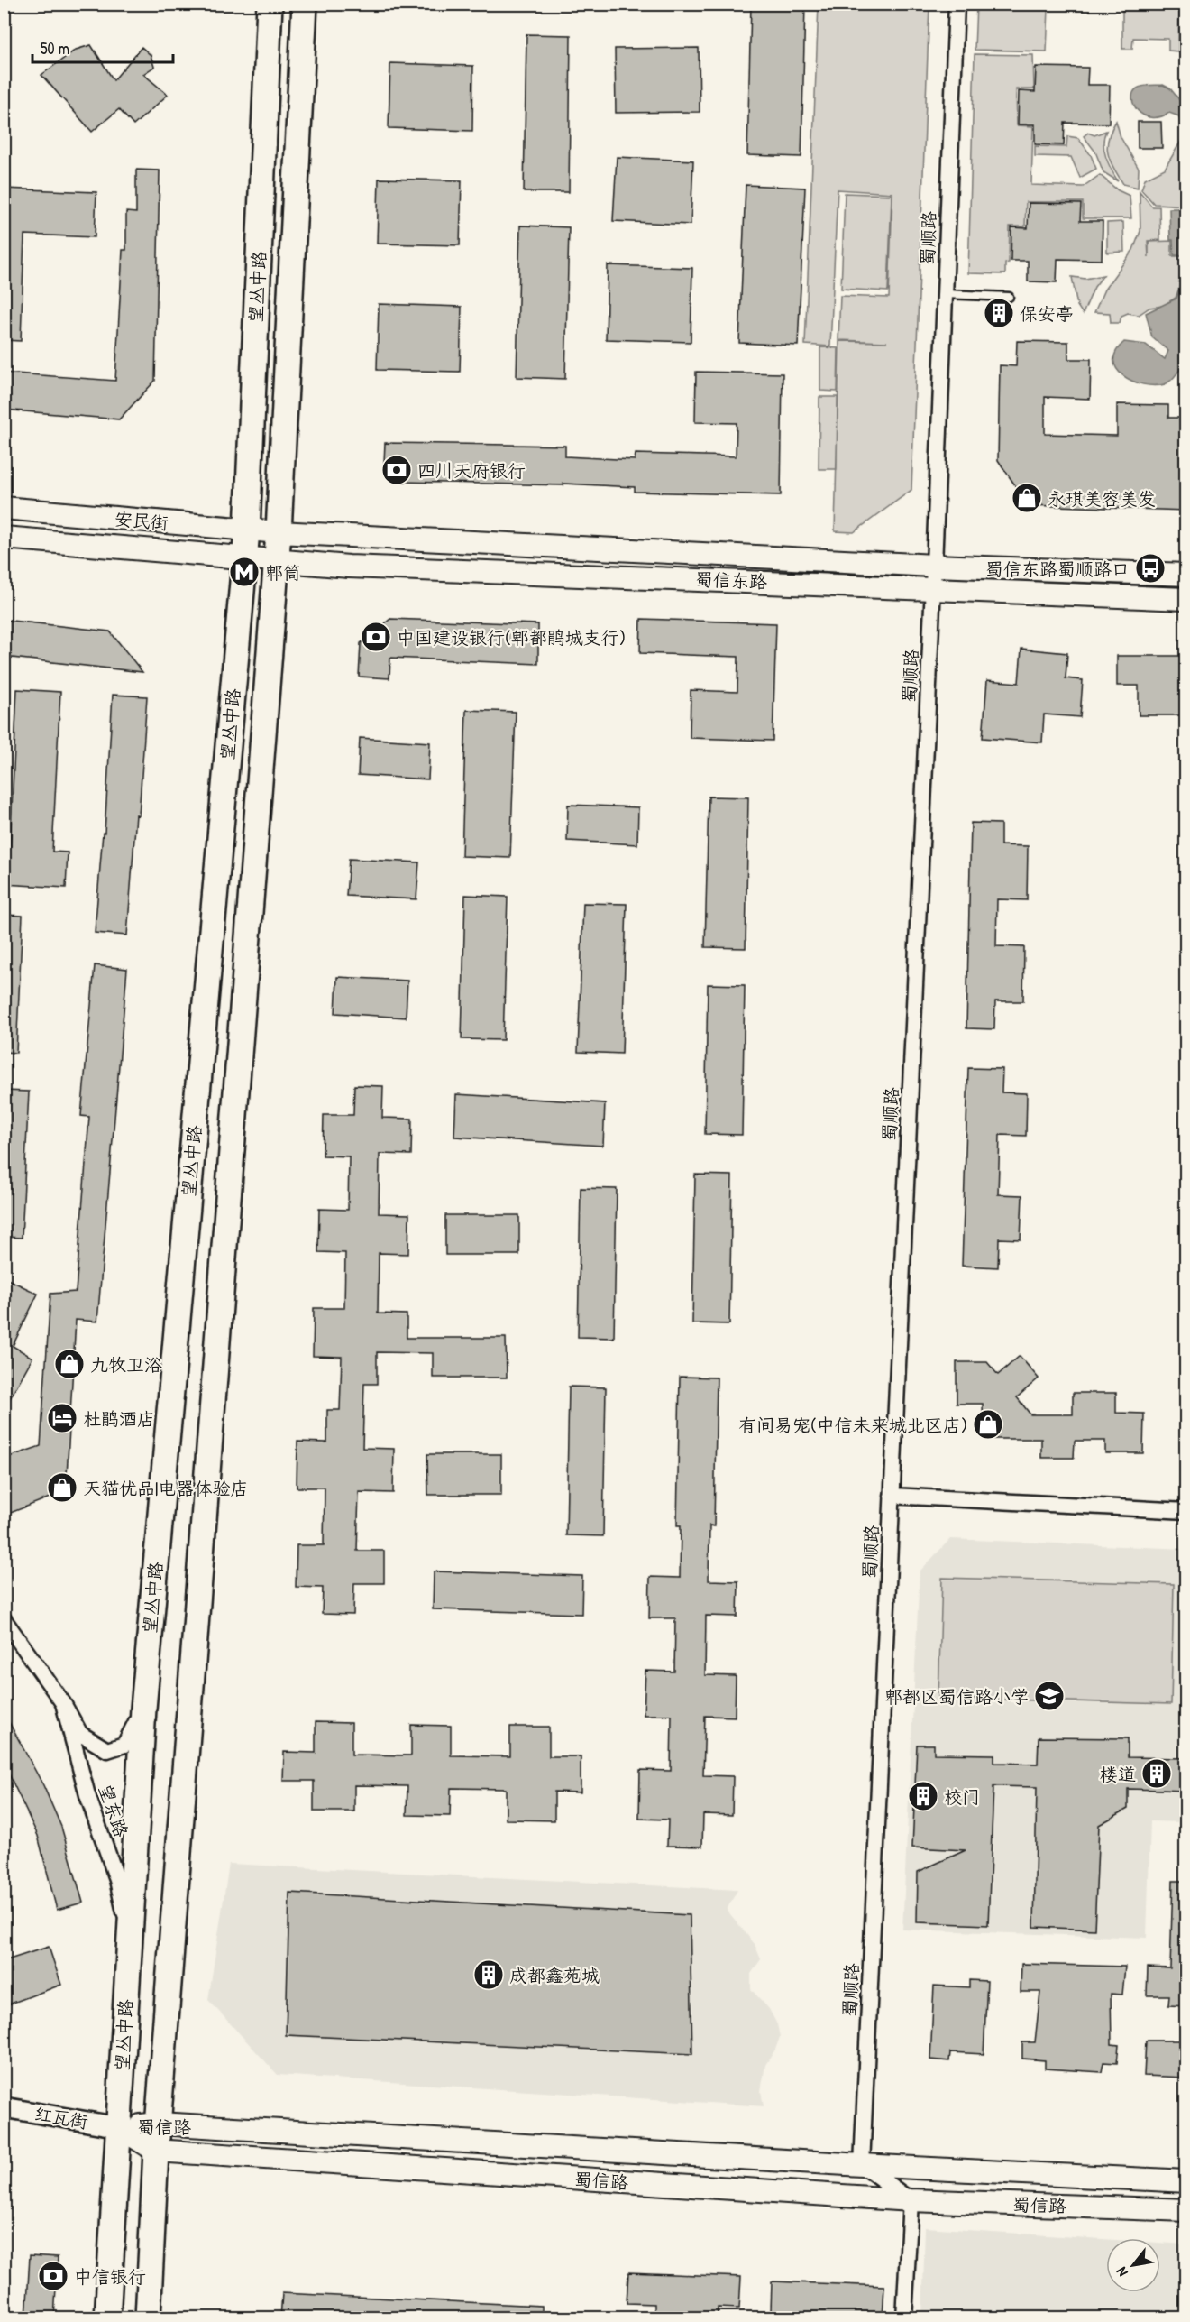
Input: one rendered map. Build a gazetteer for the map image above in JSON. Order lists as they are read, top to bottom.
{
  "streets": {
    "main road": [
      "望丛中路",
      "安民街",
      "蜀信东路",
      "蜀信路"
    ],
    "street": ["蜀顺路", "望东路", "红瓦街"]
  },
  "crossings": [
    ["蜀顺路", "蜀信东路"],
    ["蜀顺路", "蜀信路"],
    ["望丛中路", "安民街"],
    ["望丛中路", "蜀信东路"],
    ["望丛中路", "望东路"],
    ["望丛中路", "红瓦街"],
    ["望丛中路", "蜀信路"],
    ["安民街", "蜀信东路"],
    ["红瓦街", "蜀信路"]
  ],
  "places": {
    "building": [
      "保安亭",
      "楼道",
      "校门",
      "成都鑫苑城"
    ],
    "bank": ["四川天府银行", "中国建设银行(郫都鹃城支行)", "中信银行"],
    "shop": [
      "永琪美容美发",
      "九牧卫浴",
      "有间易宠(中信未来城北区店)",
      "天猫优品|电器体验店"
    ],
    "bus stop": ["蜀信东路蜀顺路口"],
    "metro station": ["郫筒"],
    "hotel": ["杜鹃酒店"],
    "school or university": ["郫都区蜀信路小学"]
  },
  "scale_bar": "50 m",
  "north": "bottom left"
}
